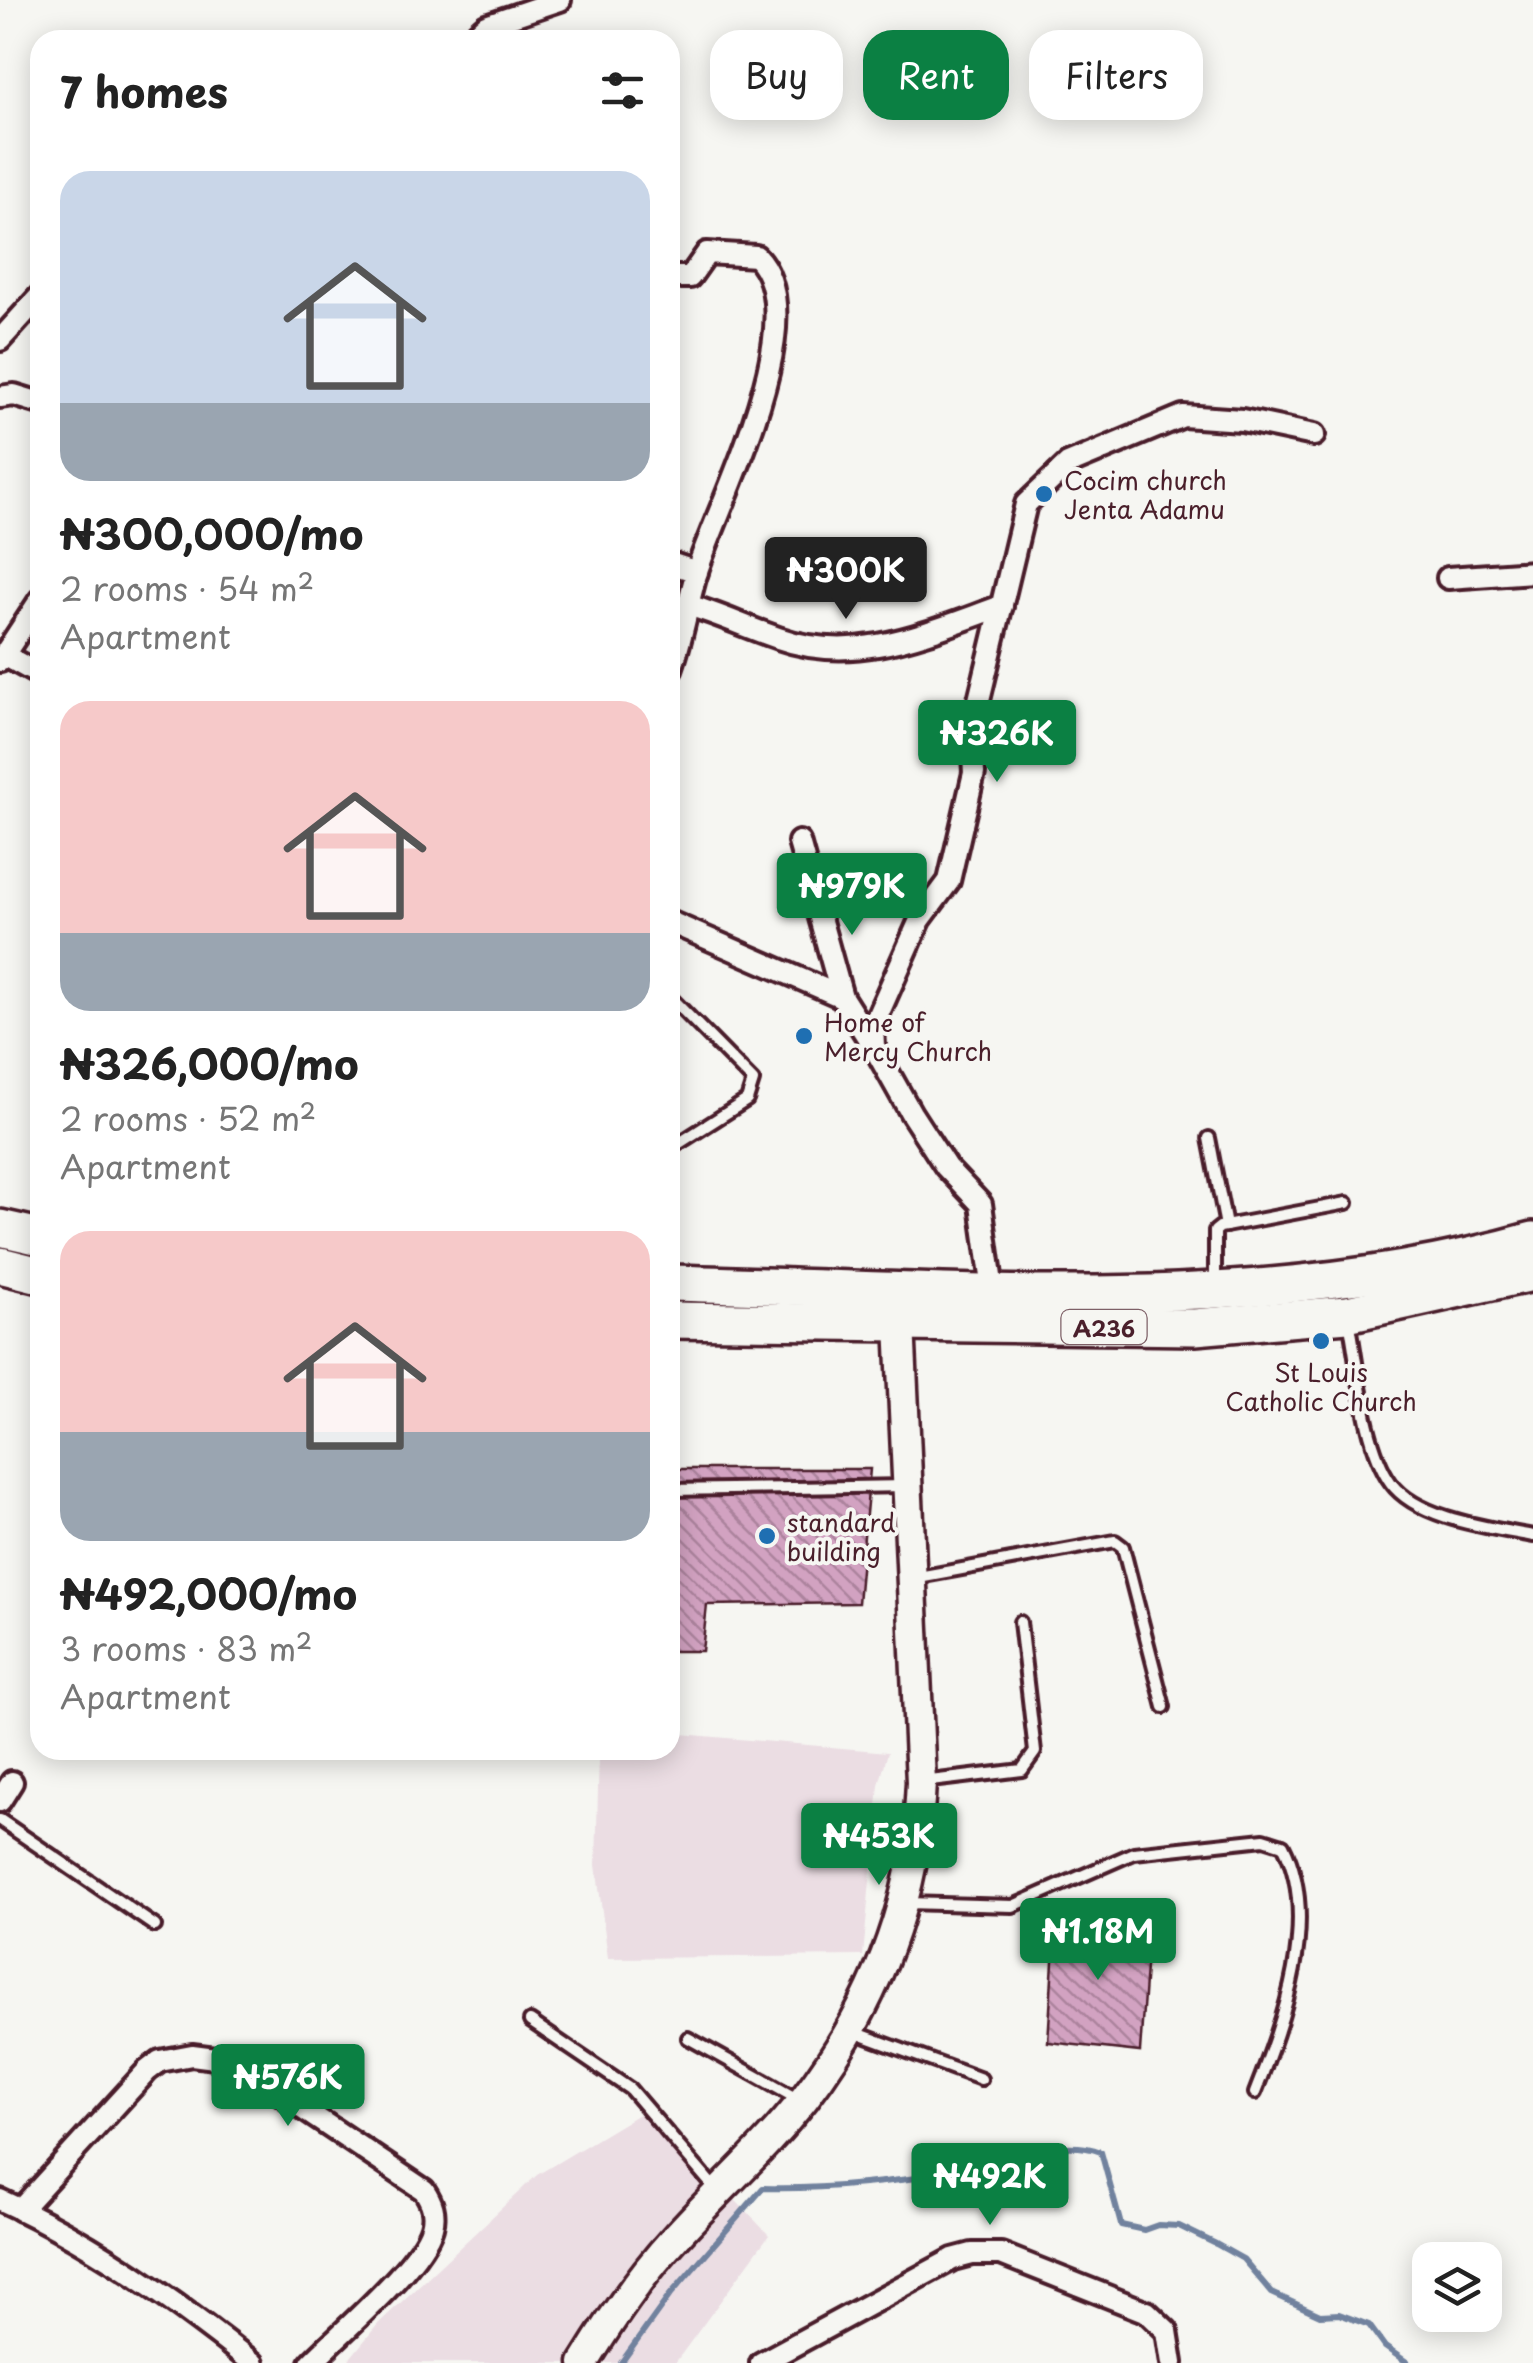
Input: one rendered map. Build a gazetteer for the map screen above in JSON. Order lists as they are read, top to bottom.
{
  "streets": {
    "highway": ["A236"]
  },
  "places": [
    "Cocim church Jenta Adamu",
    "Home of Mercy Church",
    "St Louis Catholic Church",
    "standard building"
  ],
  "page": {
    "chip": ["Buy", "Rent", "Filters"],
    "heading": "7 homes",
    "list": [
      {
        "name": "₦300,000/mo",
        "note": "2 rooms · 54 m² · Apartment"
      },
      {
        "name": "₦326,000/mo",
        "note": "2 rooms · 52 m² · Apartment"
      },
      {
        "name": "₦492,000/mo",
        "note": "3 rooms · 83 m² · Apartment"
      }
    ],
    "price": [
      "₦300K",
      "₦326K",
      "₦979K",
      "₦453K",
      "₦1.18M",
      "₦576K",
      "₦492K"
    ]
  }
}
